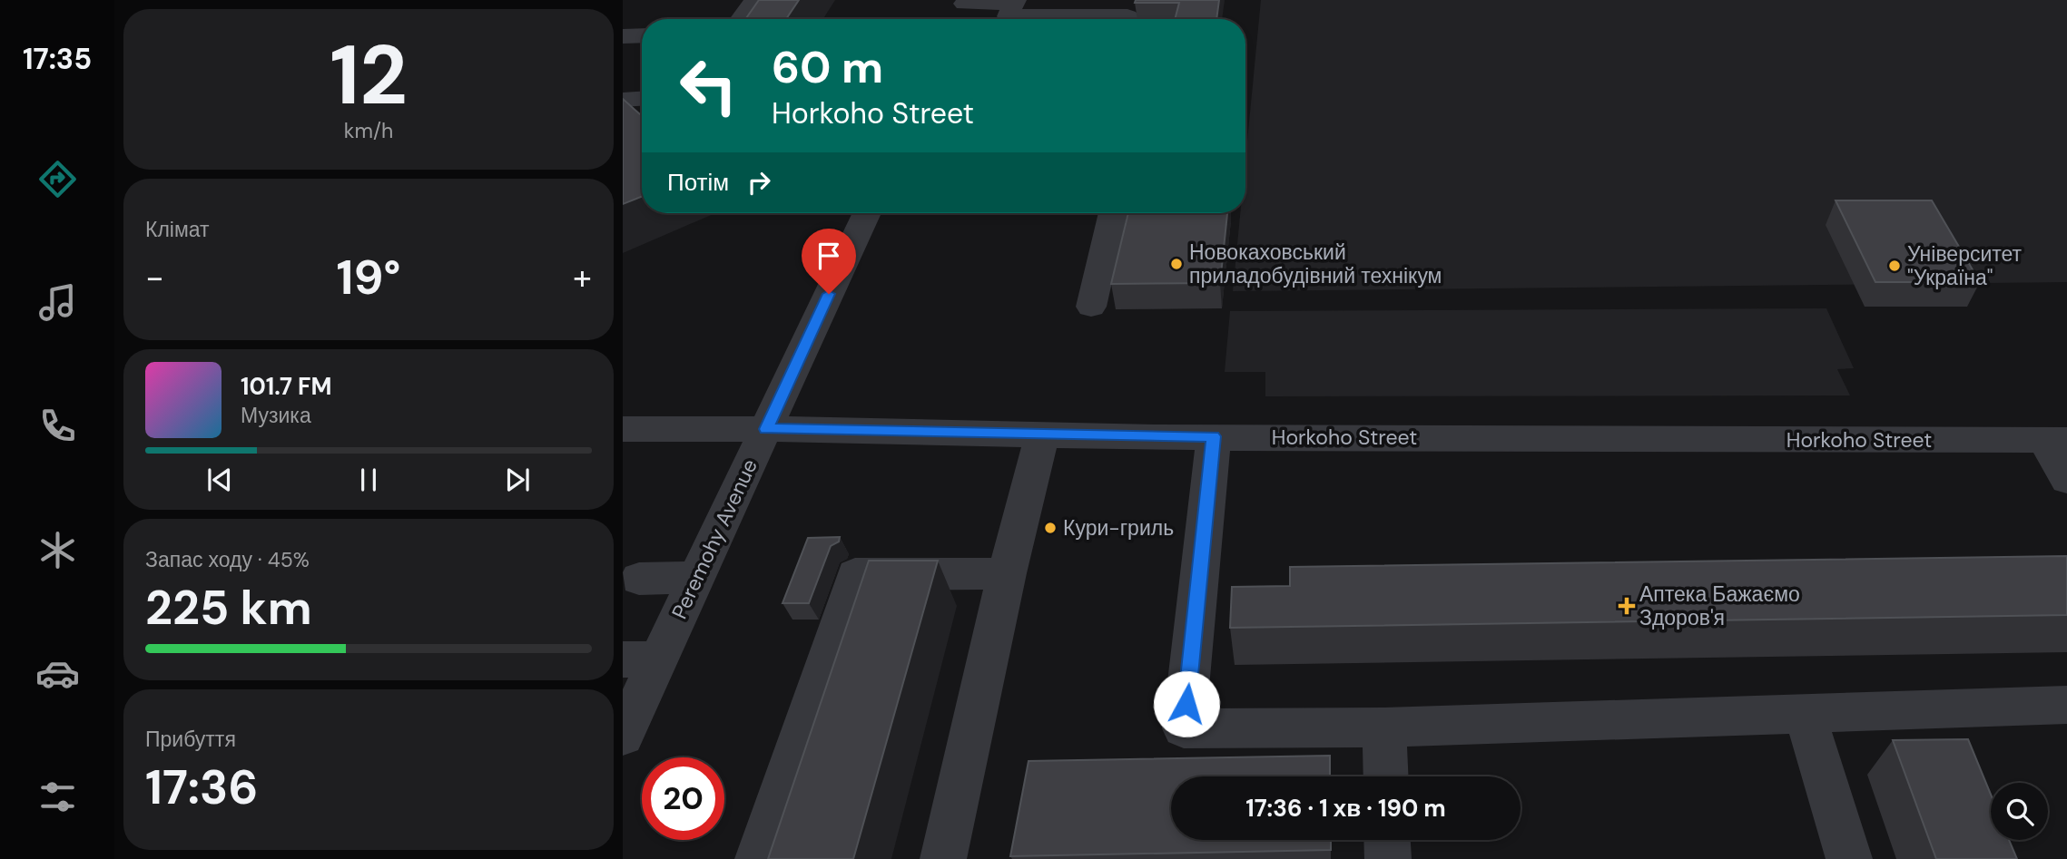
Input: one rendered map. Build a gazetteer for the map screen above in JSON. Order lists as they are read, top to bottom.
{
  "streets": {
    "street": ["Horkoho Street", "Peremohy Avenue"]
  },
  "crossings": [
    ["Horkoho Street", "Peremohy Avenue"]
  ],
  "places": {
    "other": ["Новокаховський приладобудівний технікум", "Університет \"Україна\"", "Кури-гриль"],
    "health": ["Аптека Бажаємо Здоров'я"]
  },
  "page": {
    "tabs": "17:35",
    "tile": [
      ["12", "km/h"],
      "Клімат",
      ["Запас ходу · 45%", "225 km"],
      ["Прибуття", "17:36"]
    ],
    "turn": ["60 m", "Horkoho Street"],
    "then": "Потім",
    "heat": ["−", "19°", "+"],
    "song": ["101.7 FM", "Музика"],
    "limit": "20",
    "trip": "17:36 · 1 хв · 190 m"
  }
}
